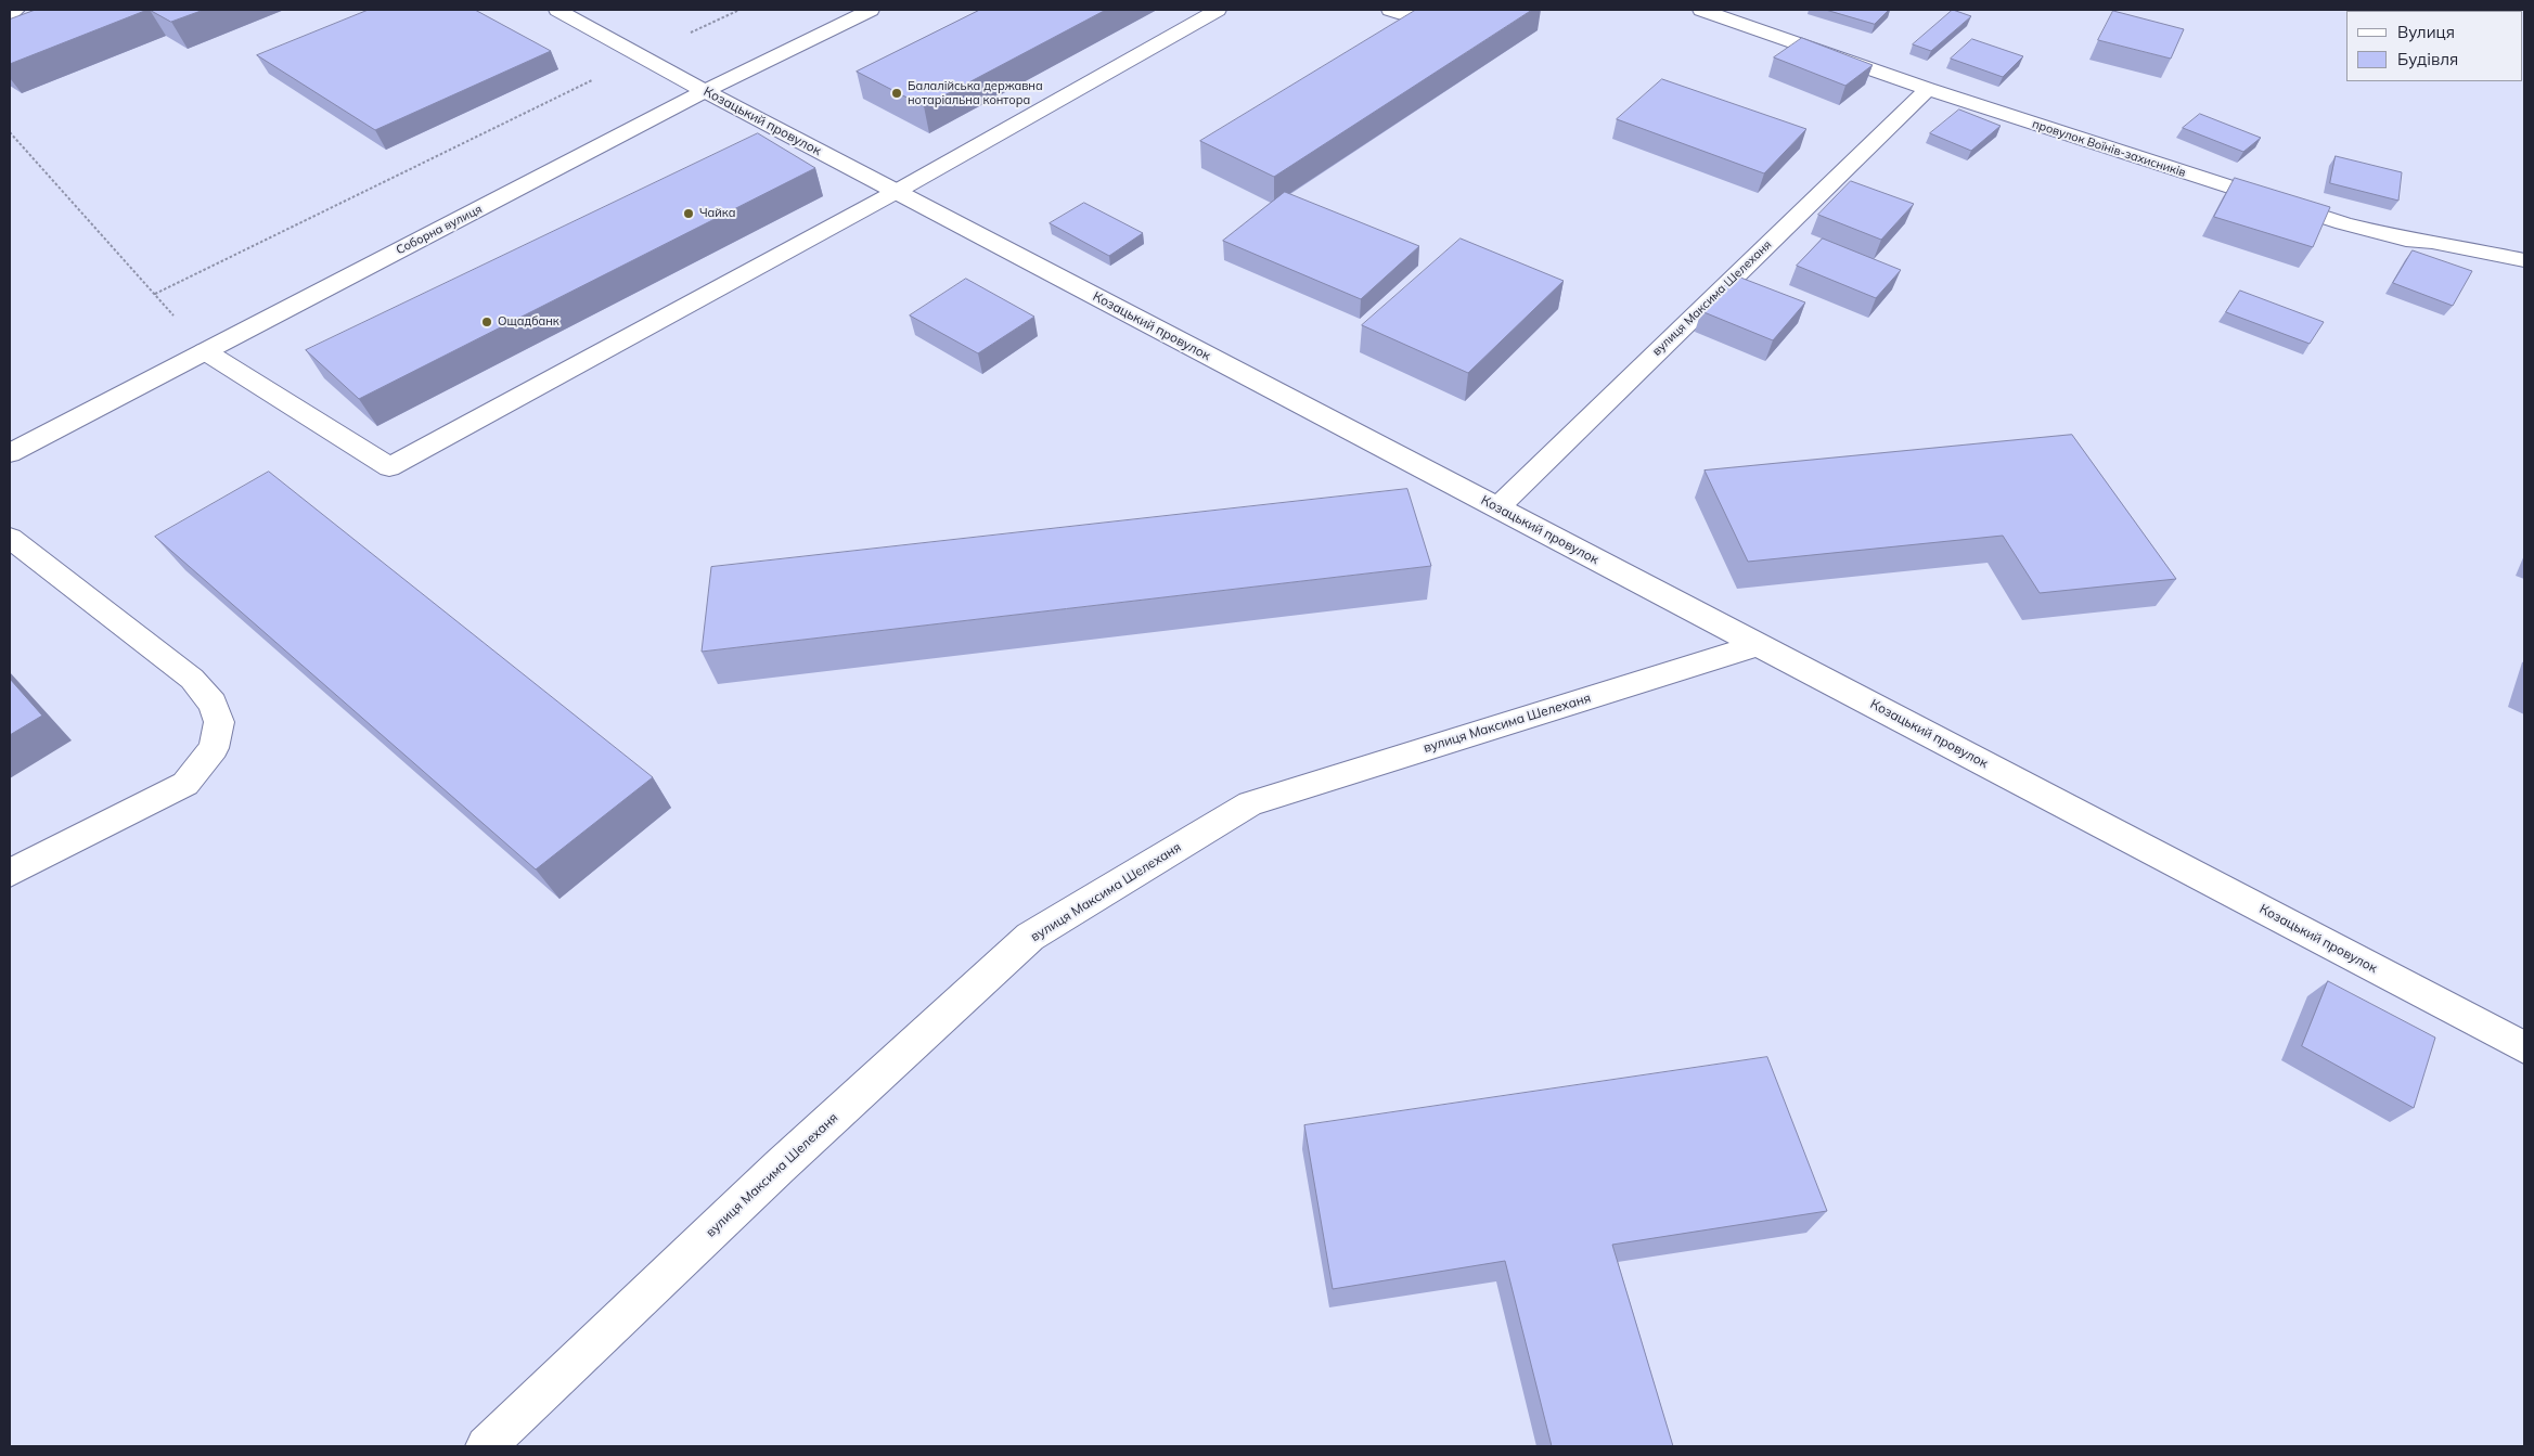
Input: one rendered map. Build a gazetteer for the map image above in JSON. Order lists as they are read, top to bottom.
{
  "streets": {
    "street": [
      "Козацький провулок",
      "провулок Воїнів-захисників",
      "Соборна вулиця",
      "вулиця Максима Шелеханя"
    ]
  },
  "crossings": [
    ["Козацький провулок", "Соборна вулиця"],
    ["Козацький провулок", "вулиця Максима Шелеханя"],
    ["провулок Воїнів-захисників", "вулиця Максима Шелеханя"]
  ],
  "places": ["Балалійська державна нотаріальна контора", "Чайка", "Ощадбанк"],
  "legend": ["Вулиця", "Будівля"]
}
